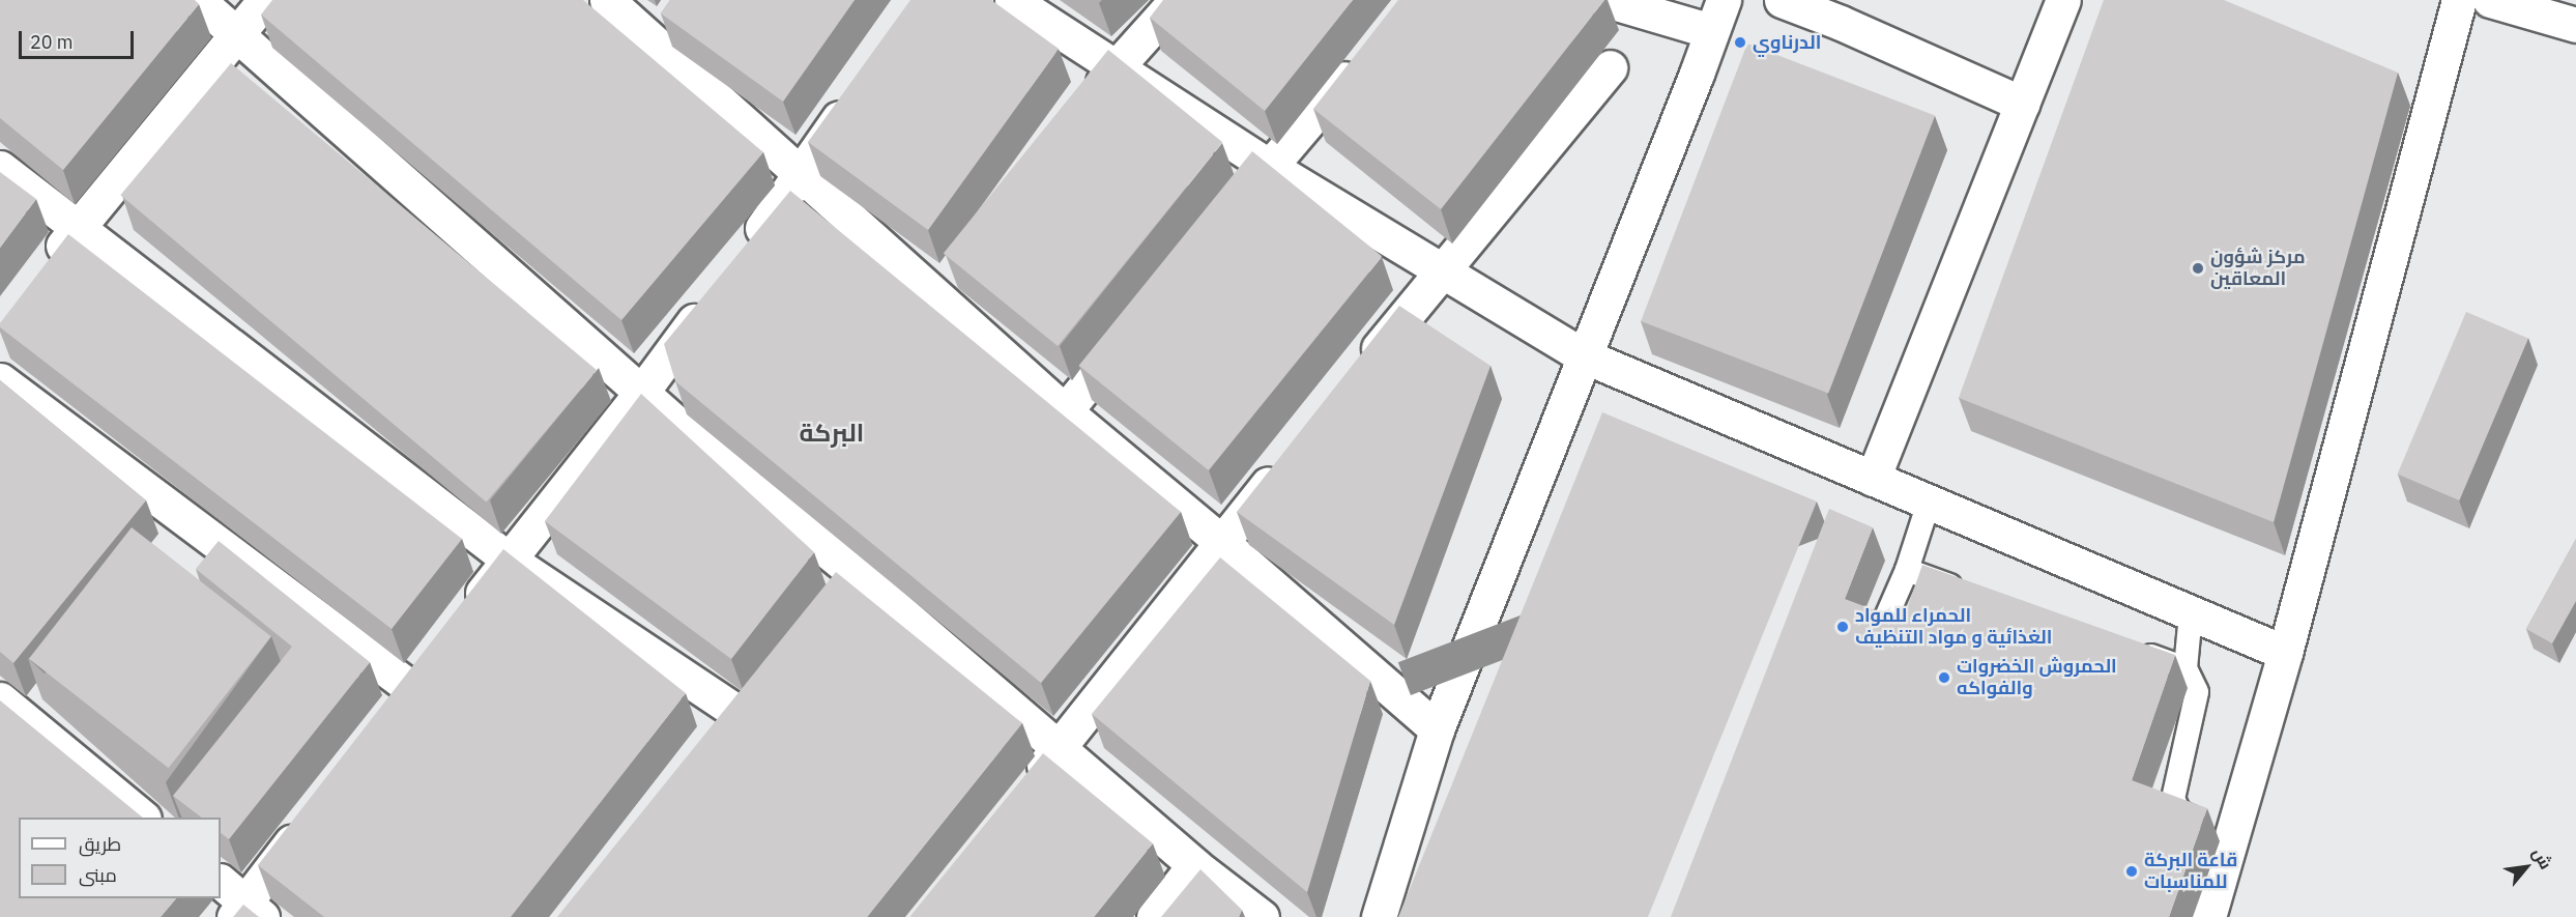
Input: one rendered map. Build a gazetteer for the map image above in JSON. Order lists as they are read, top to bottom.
{
  "districts": ["البركة"],
  "places": [
    "الدرناوي",
    "مركز شؤون المعاقين",
    "الحمراء للمواد الغذائية و مواد التنظيف",
    "الحمروش الخضروات والفواكه",
    "قاعة البركة للمناسبات"
  ],
  "legend": ["طريق", "مبنى"],
  "scale_bar": "20 m",
  "north": "top right"
}
